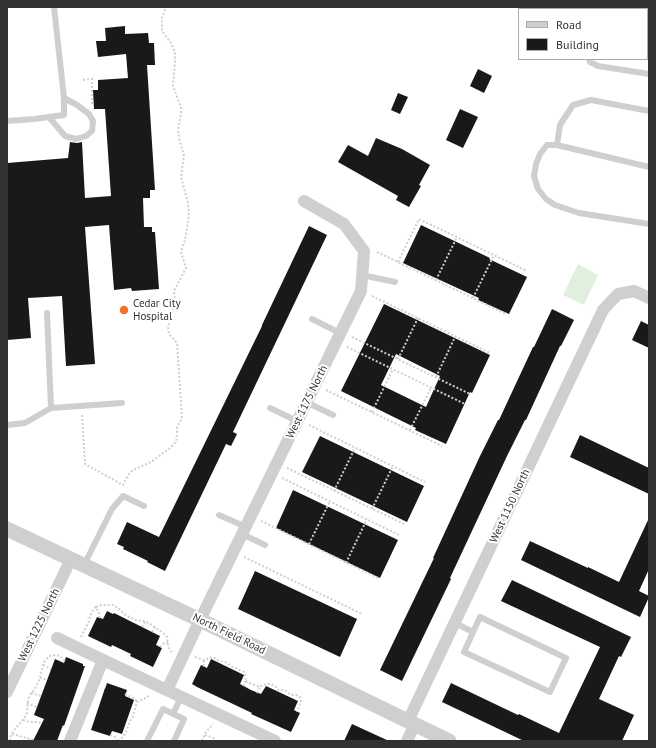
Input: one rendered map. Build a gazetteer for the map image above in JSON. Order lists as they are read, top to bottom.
{
  "streets": {
    "street": [
      "West 1175 North",
      "West 1150 North",
      "West 1225 North",
      "North Field Road"
    ]
  },
  "crossings": [
    ["West 1175 North", "North Field Road"],
    ["West 1150 North", "North Field Road"],
    ["West 1225 North", "North Field Road"]
  ],
  "places": ["Cedar City Hospital"],
  "legend": ["Road", "Building"]
}
